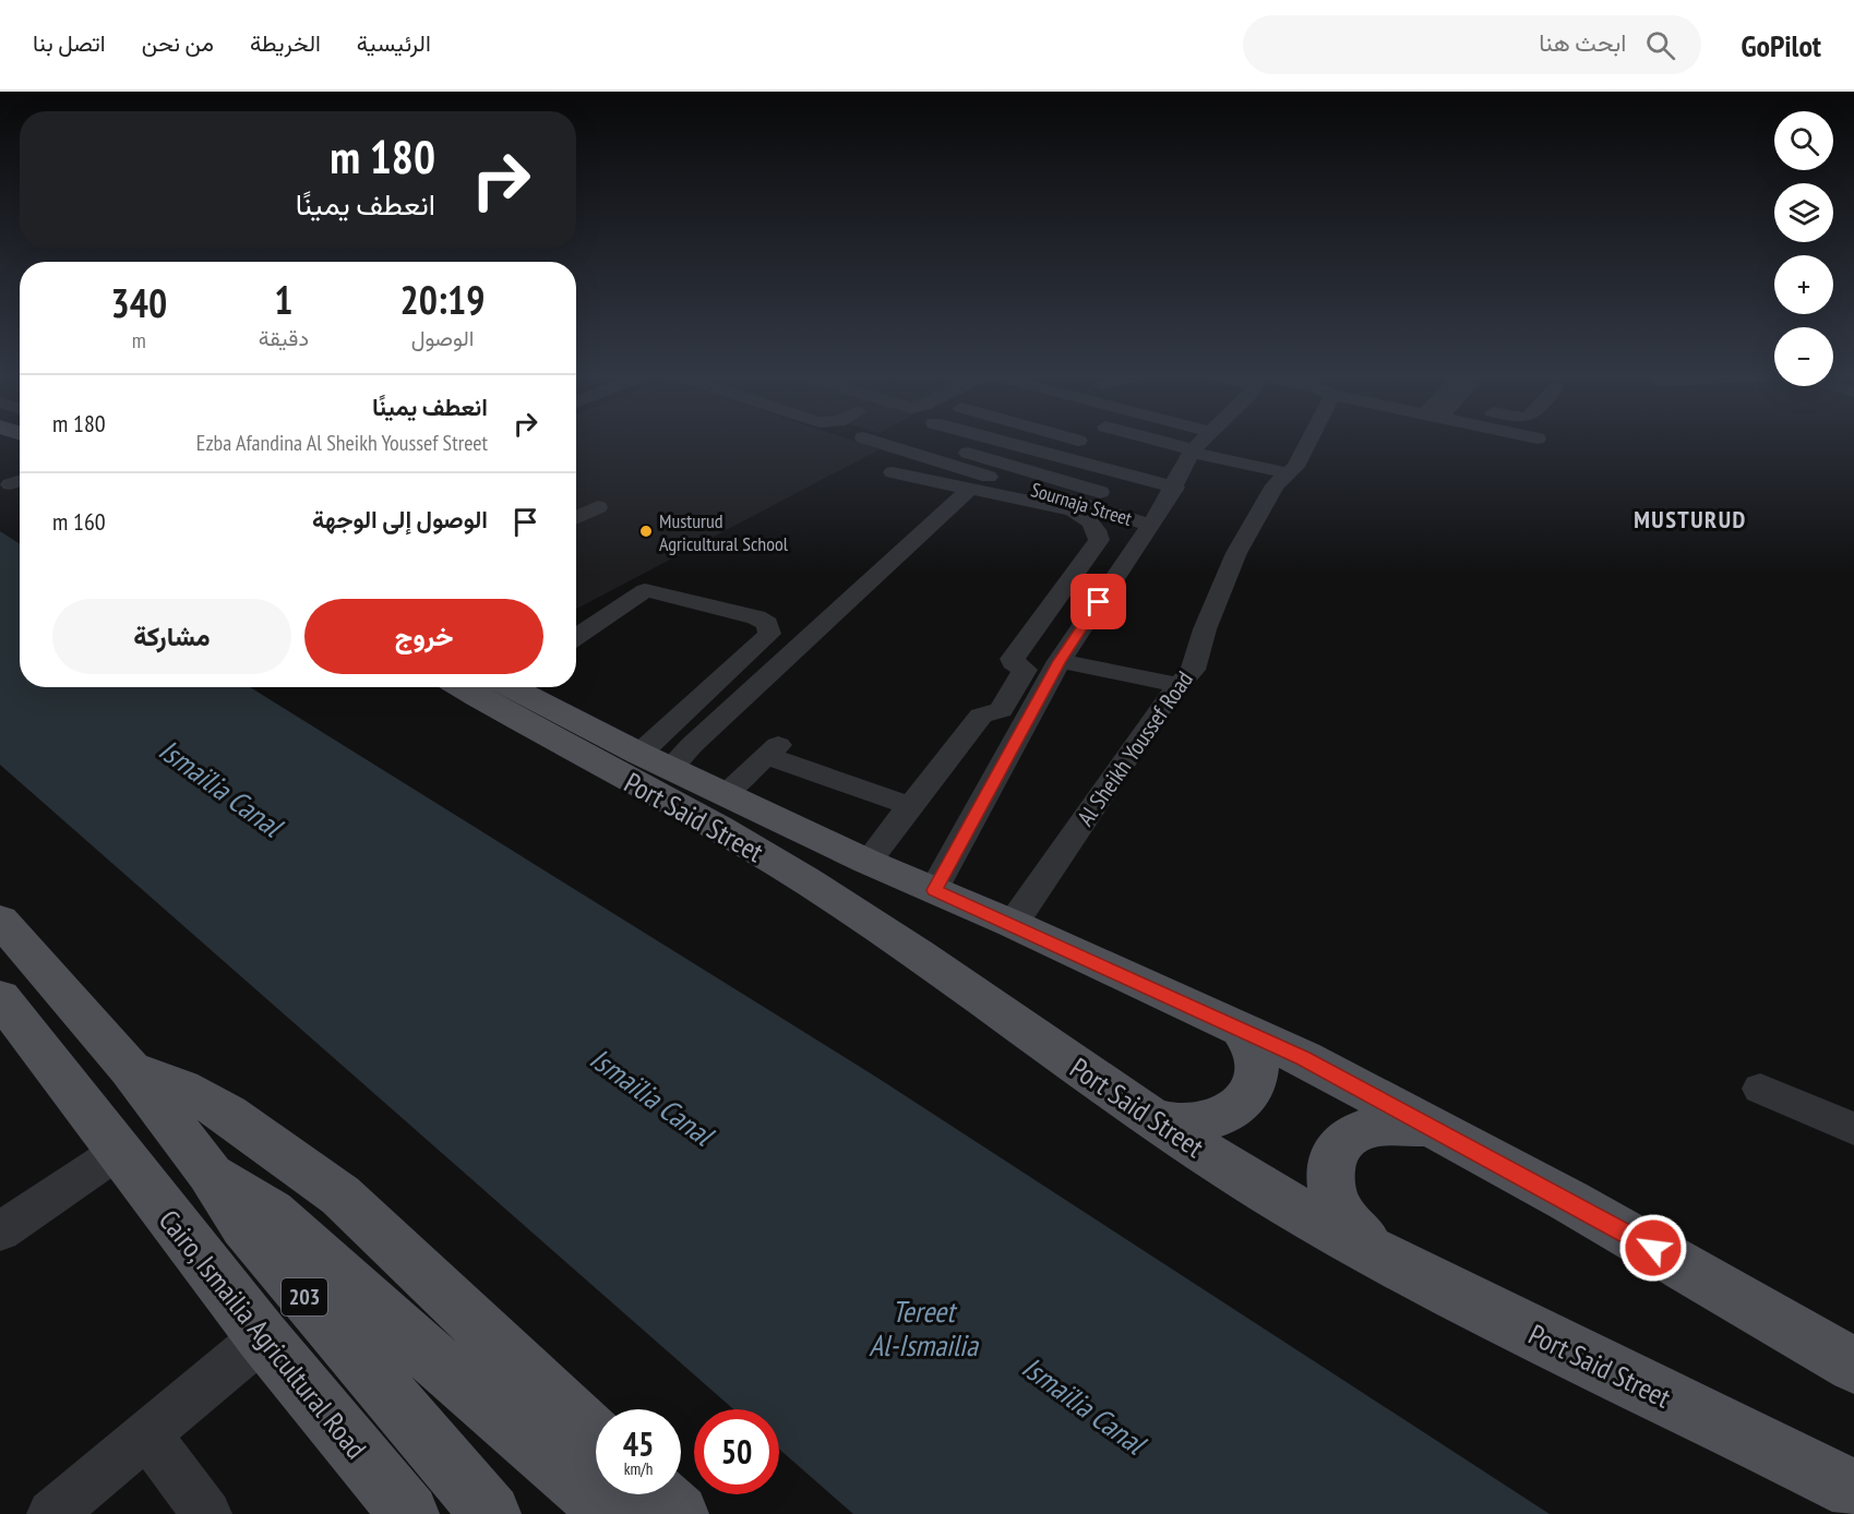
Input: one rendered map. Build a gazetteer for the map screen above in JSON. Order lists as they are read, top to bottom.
{
  "streets": {
    "main road": ["Port Said Street", "203", "Cairo, Ismailia Agricultural Road"],
    "street": ["Sournaja Street", "Al Sheikh Youssef Road"]
  },
  "crossings": [
    ["Al Sheikh Youssef Road", "Port Said Street"],
    ["203", "Cairo, Ismailia Agricultural Road"]
  ],
  "districts": ["MUSTURUD"],
  "water": ["Ismaïlia Canal", "Tereet Al-Ismailia"],
  "places": ["Musturud Agricultural School"],
  "page": {
    "header": "GoPilot",
    "search": "ابحث هنا",
    "nav": [
      "الرئيسية",
      "الخريطة",
      "من نحن",
      "اتصل بنا"
    ],
    "map_buttons": ["+", "−"],
    "turn": ["180 m", "انعطف يمينًا"],
    "eta": [
      "20:19",
      "الوصول",
      "1",
      "دقيقة",
      "340",
      "m"
    ],
    "list": [
      {
        "name": "انعطف يمينًا",
        "note": "Ezba Afandina Al Sheikh Youssef Street",
        "value": "180 m"
      },
      {
        "name": "الوصول إلى الوجهة",
        "value": "160 m"
      }
    ],
    "buttons": ["خروج", "مشاركة"],
    "speed": "45 km/h",
    "limit": "50"
  }
}
